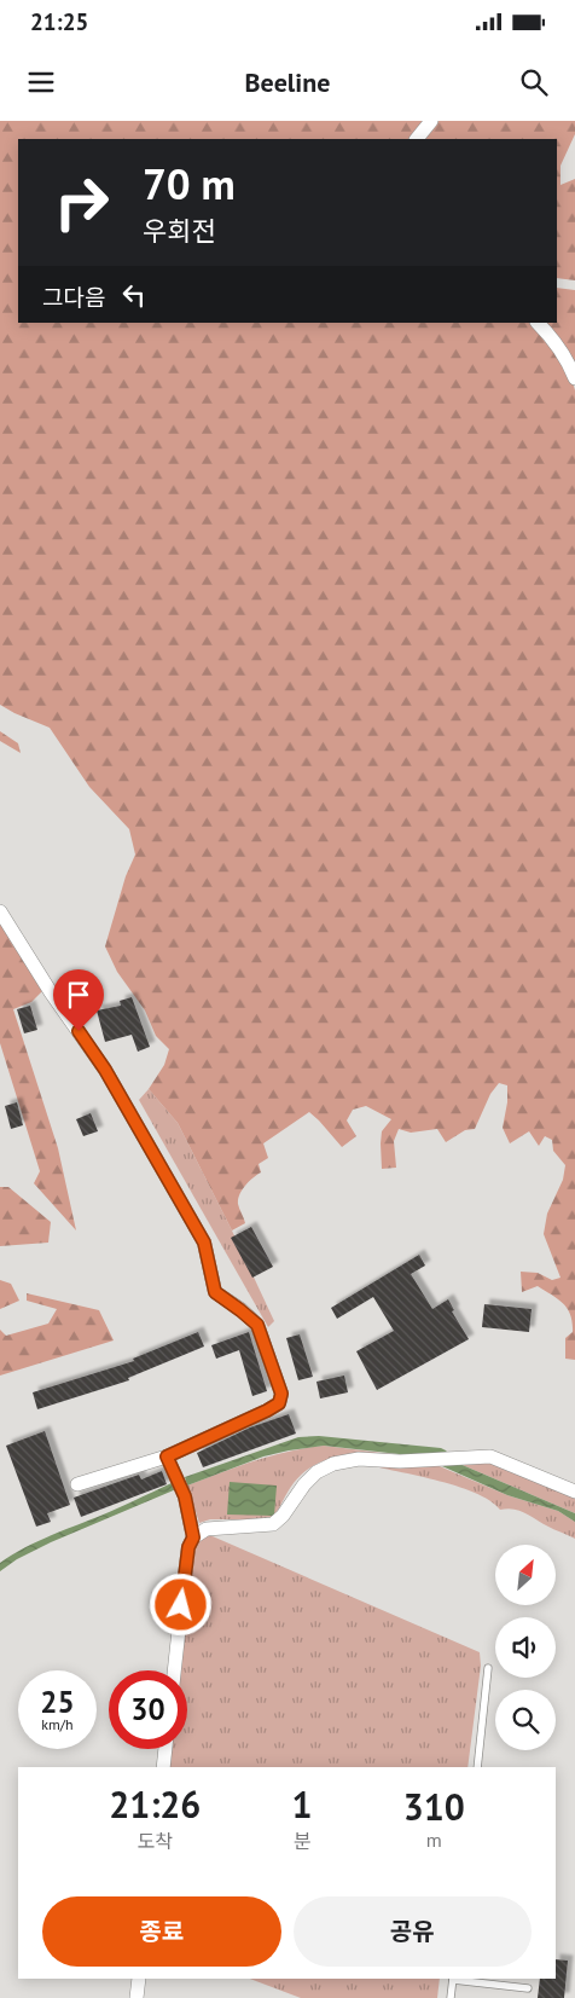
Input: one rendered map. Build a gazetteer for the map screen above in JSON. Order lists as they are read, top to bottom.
{
  "north": "top right",
  "page": {
    "status": "21:25",
    "header": "Beeline",
    "turn": ["70 m", "우회전"],
    "then": "그다음",
    "speed": "25 km/h",
    "limit": "30",
    "eta": [
      "21:26",
      "도착",
      "1",
      "분",
      "310",
      "m"
    ],
    "buttons": ["종료", "공유"]
  }
}
